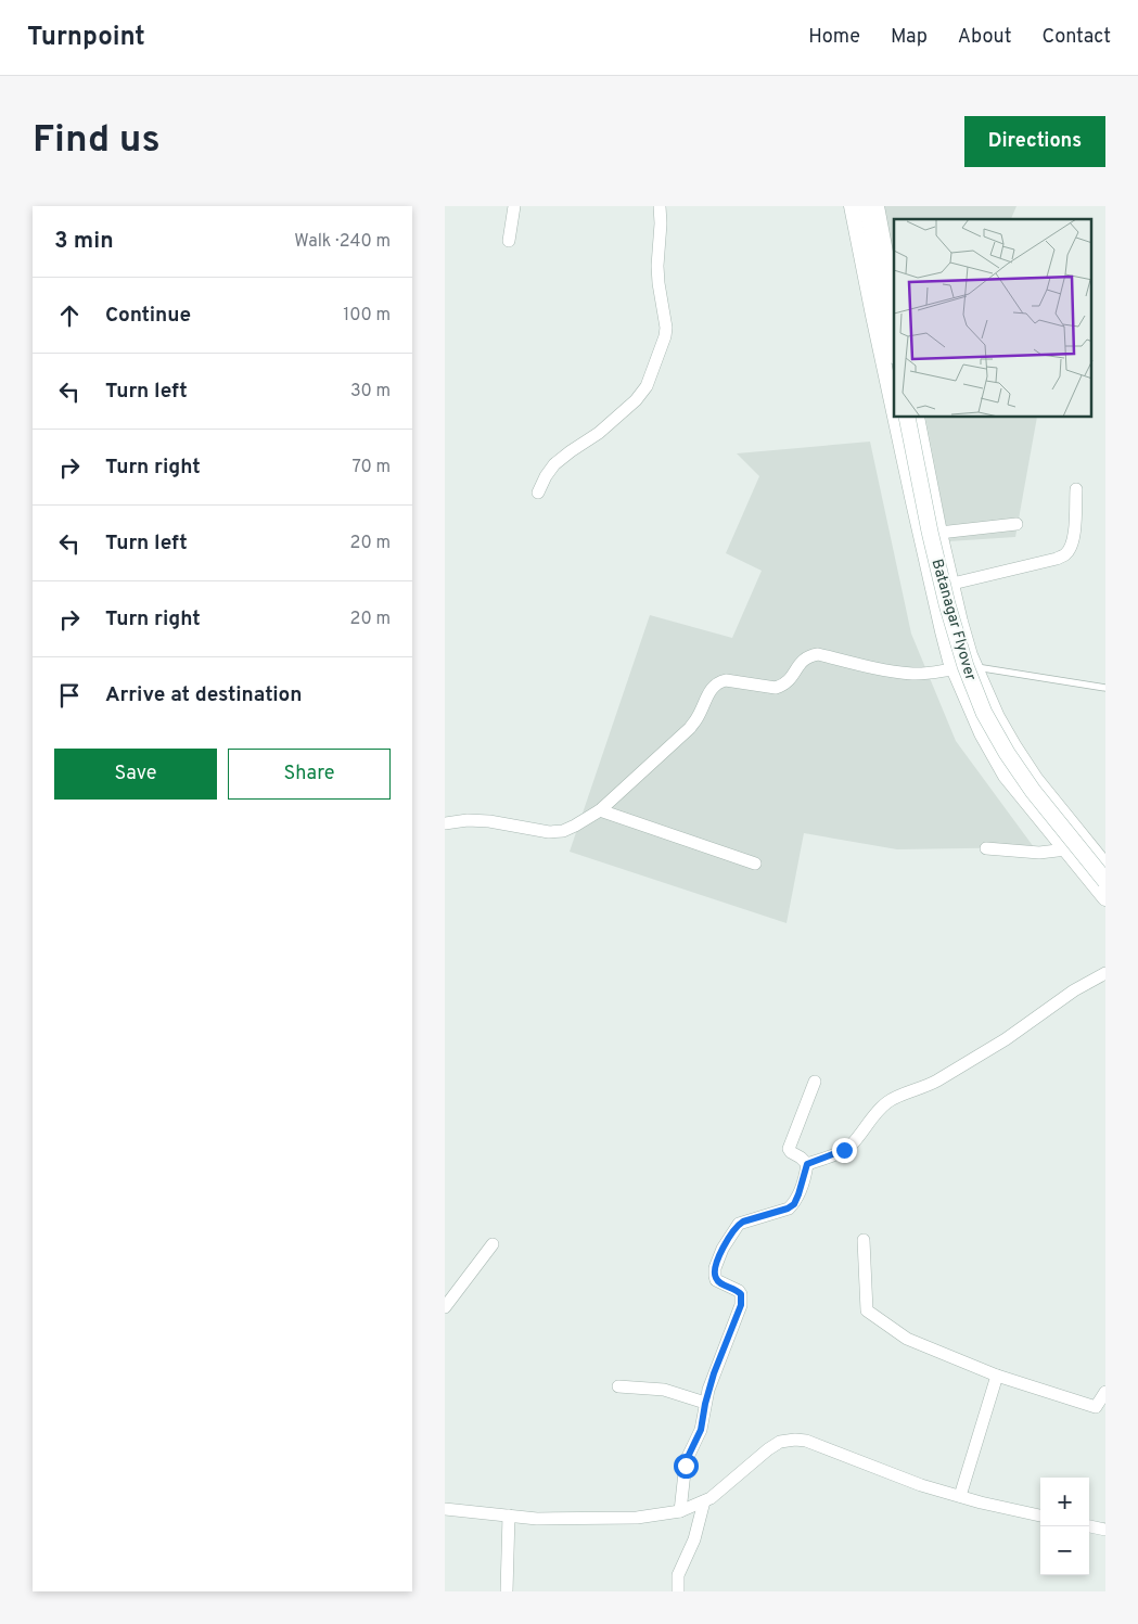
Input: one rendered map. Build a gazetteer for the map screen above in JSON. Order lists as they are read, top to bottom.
{
  "streets": {
    "main road": ["Batanagar Flyover"]
  },
  "page": {
    "header": "Turnpoint",
    "nav": [
      "Home",
      "Map",
      "About",
      "Contact"
    ],
    "buttons": [
      "Directions",
      ["Save", "Share"]
    ],
    "title": "Find us",
    "heading": ["3 min", "Walk · 240 m"],
    "list": [
      ["Continue", "100 m"],
      ["Turn left", "30 m"],
      ["Turn right", "70 m"],
      ["Turn left", "20 m"],
      ["Turn right", "20 m"],
      "Arrive at destination"
    ],
    "map_buttons": ["+", "−"]
  }
}
